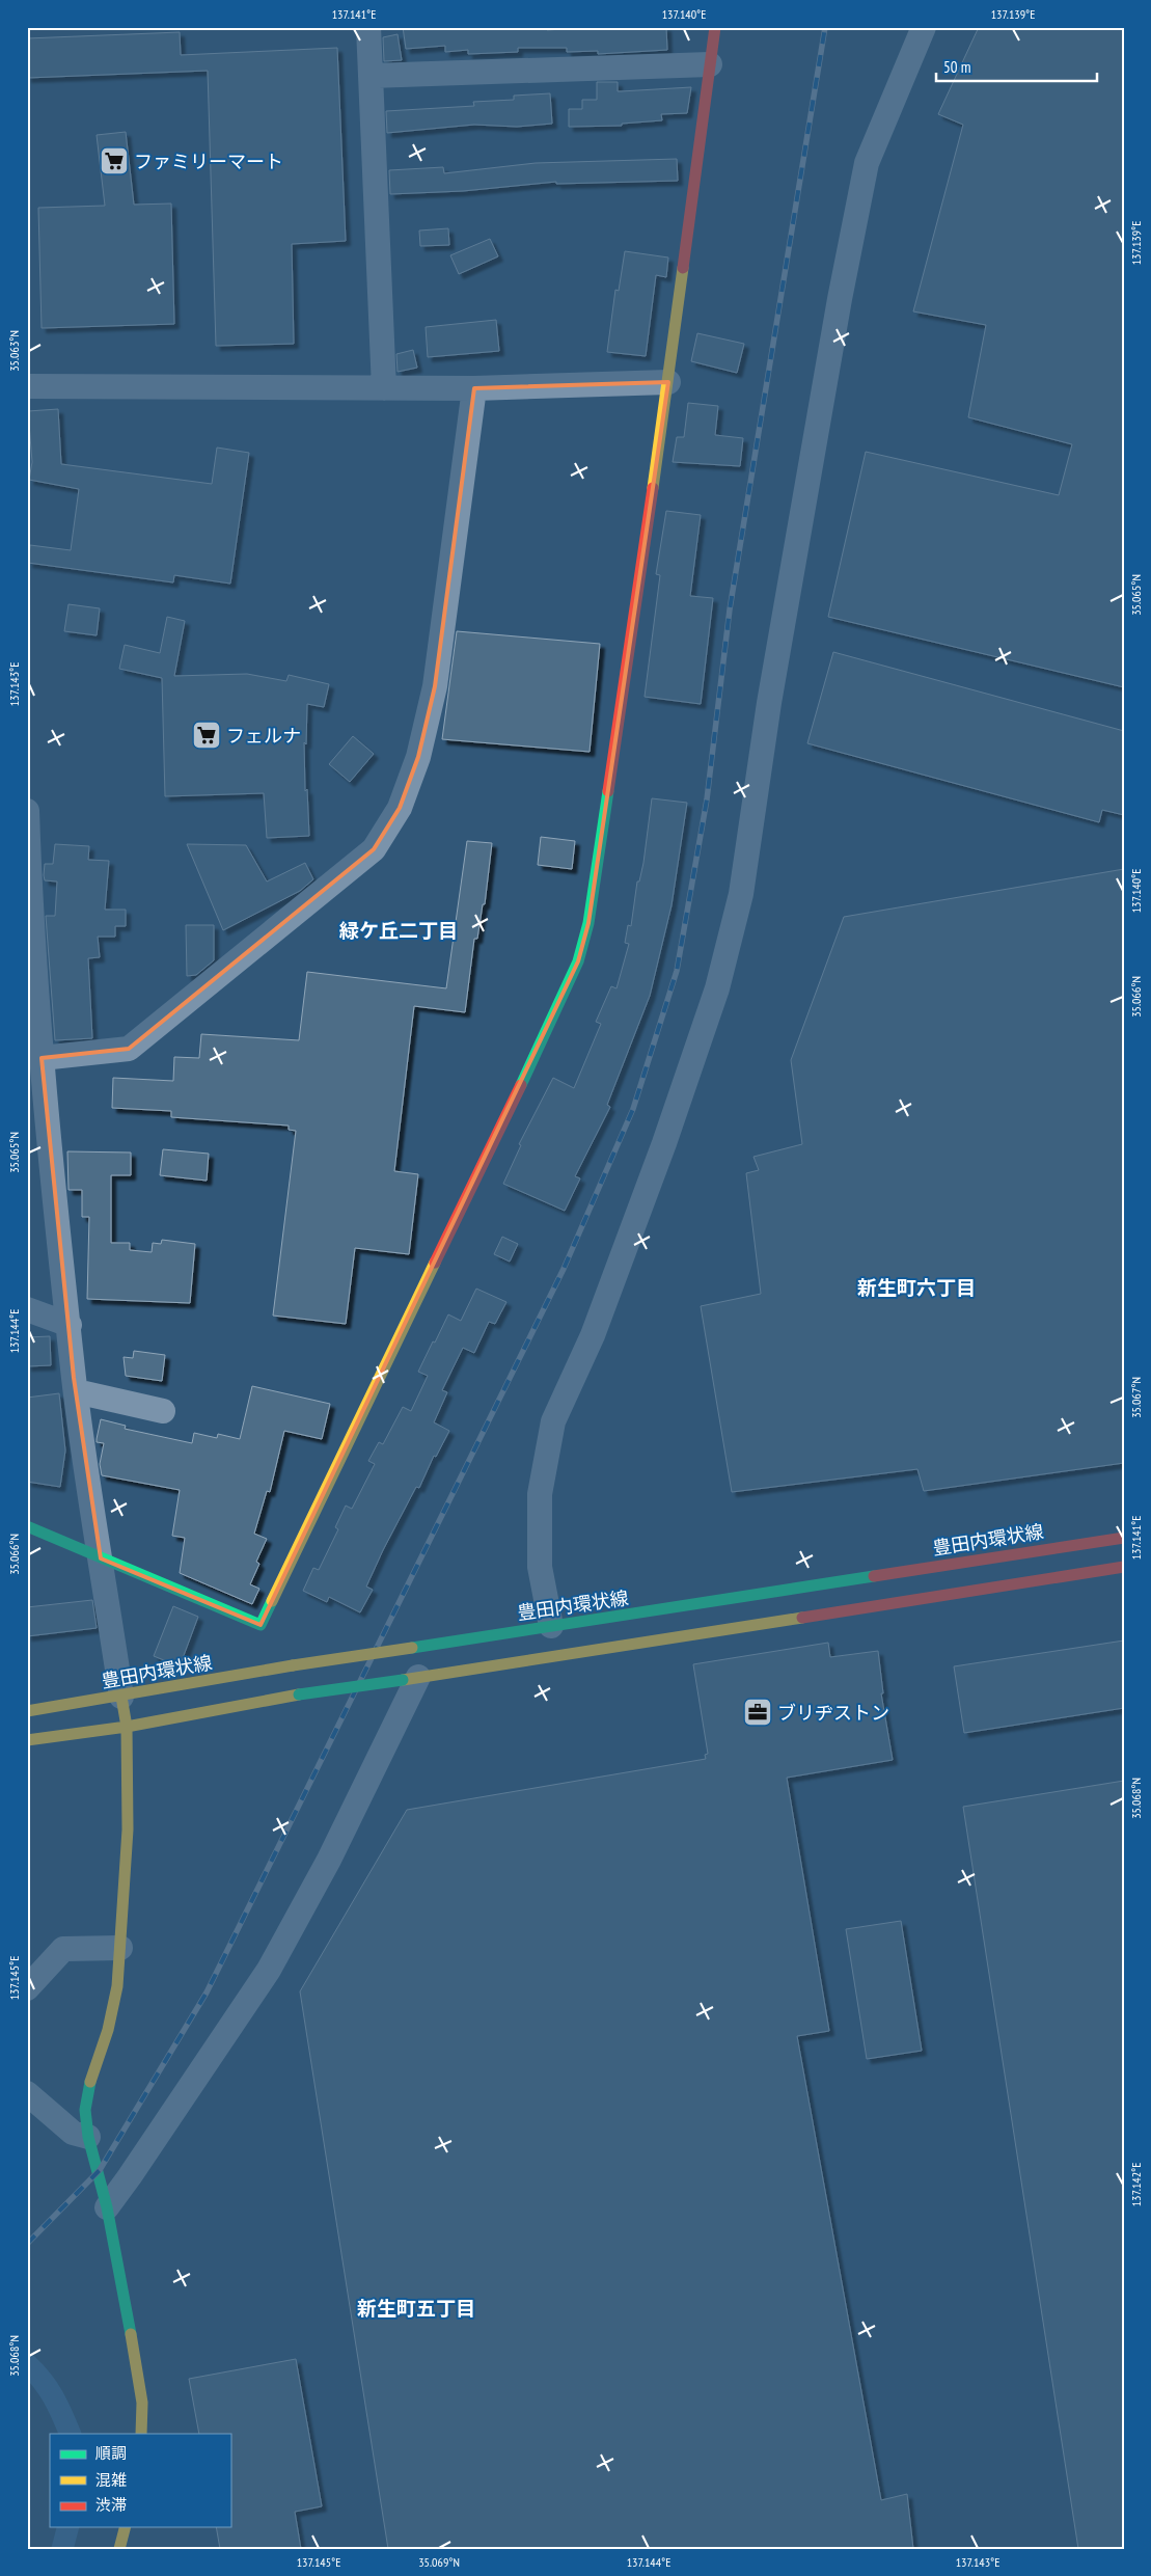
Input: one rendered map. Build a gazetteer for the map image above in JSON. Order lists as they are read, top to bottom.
{
  "streets": {
    "street": ["豊田内環状線"]
  },
  "districts": ["緑ケ丘二丁目", "新生町六丁目", "新生町五丁目"],
  "places": {
    "supermarket": ["ファミリーマート", "フェルナ"],
    "office": ["ブリヂストン"]
  },
  "legend": ["順調", "混雑", "渋滞"],
  "scale_bar": "50 m",
  "coordinates": [
    "137.141°E",
    "137.140°E",
    "137.139°E",
    "35.063°N",
    "35.065°N",
    "137.143°E",
    "35.066°N",
    "137.144°E",
    "35.067°N",
    "35.068°N",
    "137.145°E",
    "137.142°E",
    "35.069°N"
  ]
}
